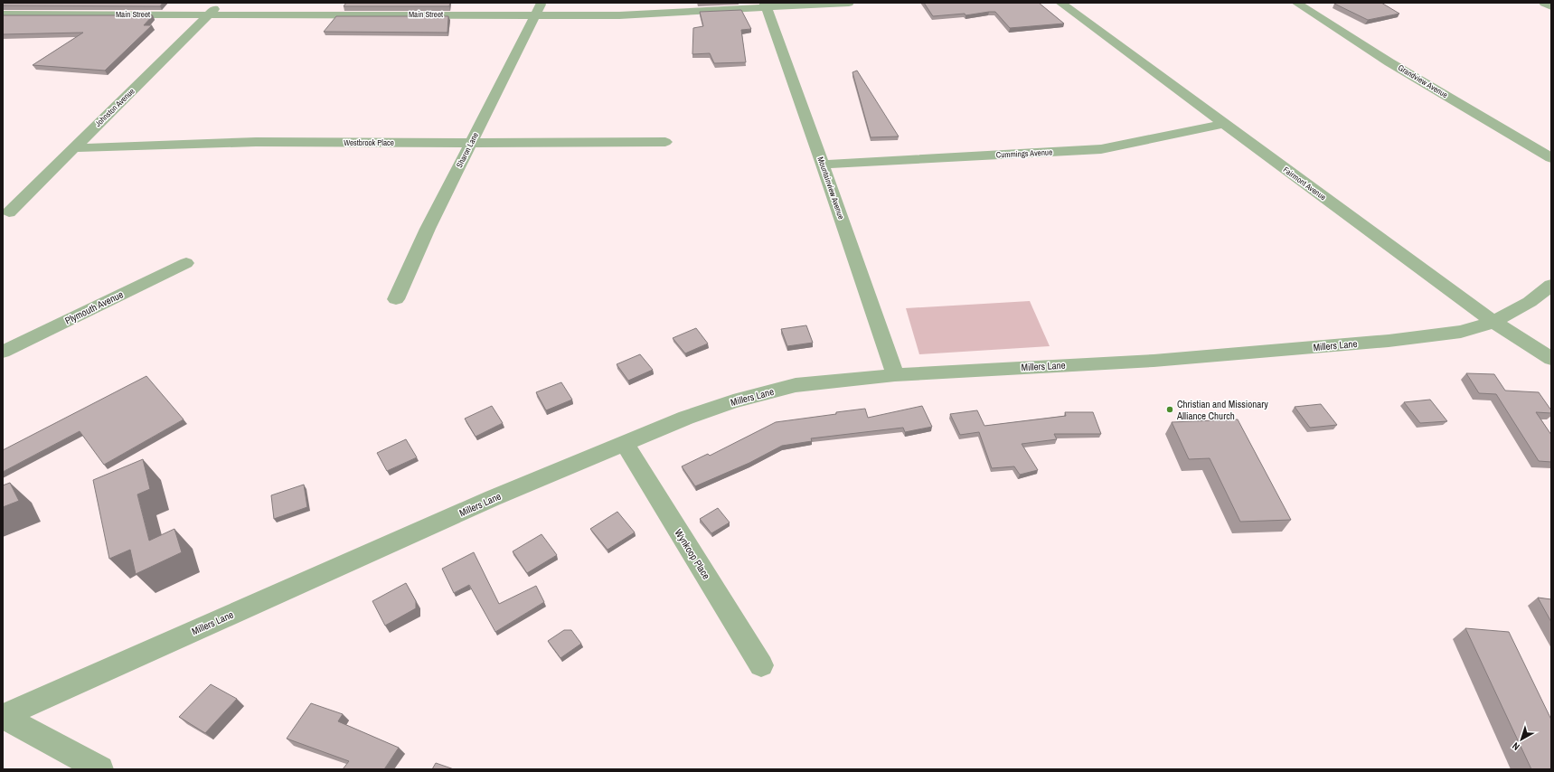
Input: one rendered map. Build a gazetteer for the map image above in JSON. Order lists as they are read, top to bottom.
{
  "streets": {
    "street": [
      "Main Street",
      "Grandview Avenue",
      "Johnston Avenue",
      "Westbrook Place",
      "Sharon Lane",
      "Cummings Avenue",
      "Fairmont Avenue",
      "Mountainview Avenue",
      "Plymouth Avenue",
      "Millers Lane",
      "Wynkoop Place"
    ]
  },
  "crossings": [
    ["Main Street", "Johnston Avenue"],
    ["Main Street", "Sharon Lane"],
    ["Main Street", "Mountainview Avenue"],
    ["Johnston Avenue", "Westbrook Place"],
    ["Westbrook Place", "Sharon Lane"],
    ["Cummings Avenue", "Fairmont Avenue"],
    ["Cummings Avenue", "Mountainview Avenue"],
    ["Fairmont Avenue", "Millers Lane"],
    ["Mountainview Avenue", "Millers Lane"],
    ["Millers Lane", "Wynkoop Place"]
  ],
  "places": ["Christian and Missionary Alliance Church"],
  "north": "bottom left"
}
